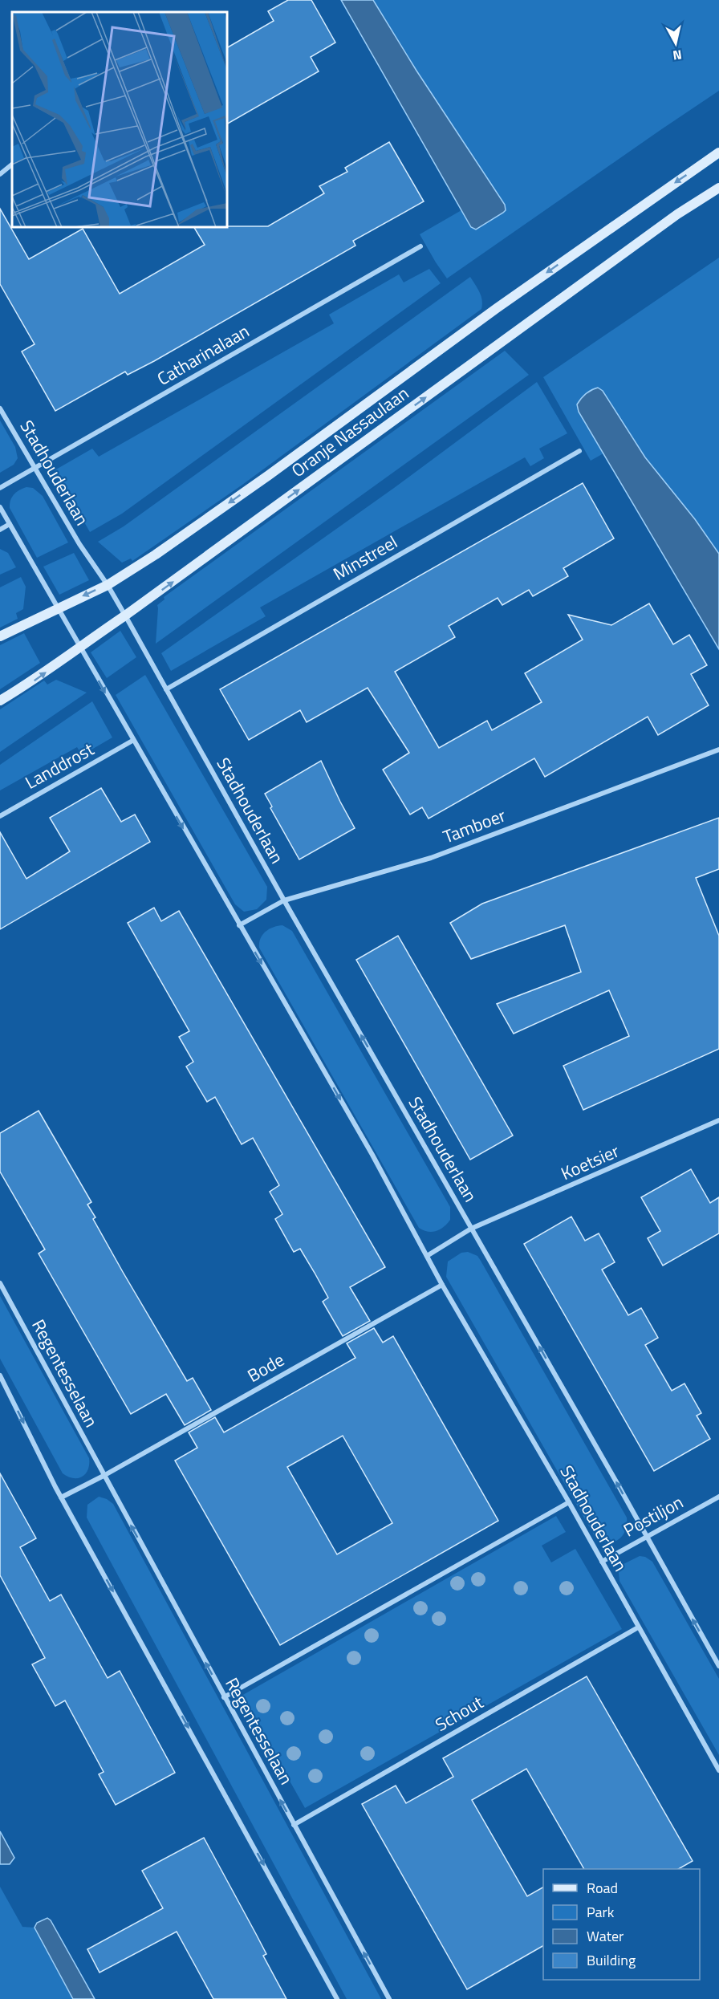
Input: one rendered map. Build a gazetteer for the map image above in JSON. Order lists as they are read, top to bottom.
{
  "streets": {
    "street": [
      "Catharinalaan",
      "Oranje Nassaulaan",
      "Stadhouderlaan",
      "Minstreel",
      "Landdrost",
      "Tamboer",
      "Koetsier",
      "Bode",
      "Regentesselaan",
      "Postiljon",
      "Schout"
    ]
  },
  "crossings": [
    ["Catharinalaan", "Stadhouderlaan"],
    ["Oranje Nassaulaan", "Stadhouderlaan"],
    ["Stadhouderlaan", "Minstreel"],
    ["Stadhouderlaan", "Landdrost"],
    ["Stadhouderlaan", "Tamboer"],
    ["Stadhouderlaan", "Koetsier"],
    ["Stadhouderlaan", "Bode"],
    ["Stadhouderlaan", "Postiljon"],
    ["Stadhouderlaan", "Schout"],
    ["Bode", "Regentesselaan"],
    ["Regentesselaan", "Schout"]
  ],
  "one_way": ["Regentesselaan"],
  "legend": [
    "Road",
    "Park",
    "Water",
    "Building"
  ],
  "north": "bottom"
}
